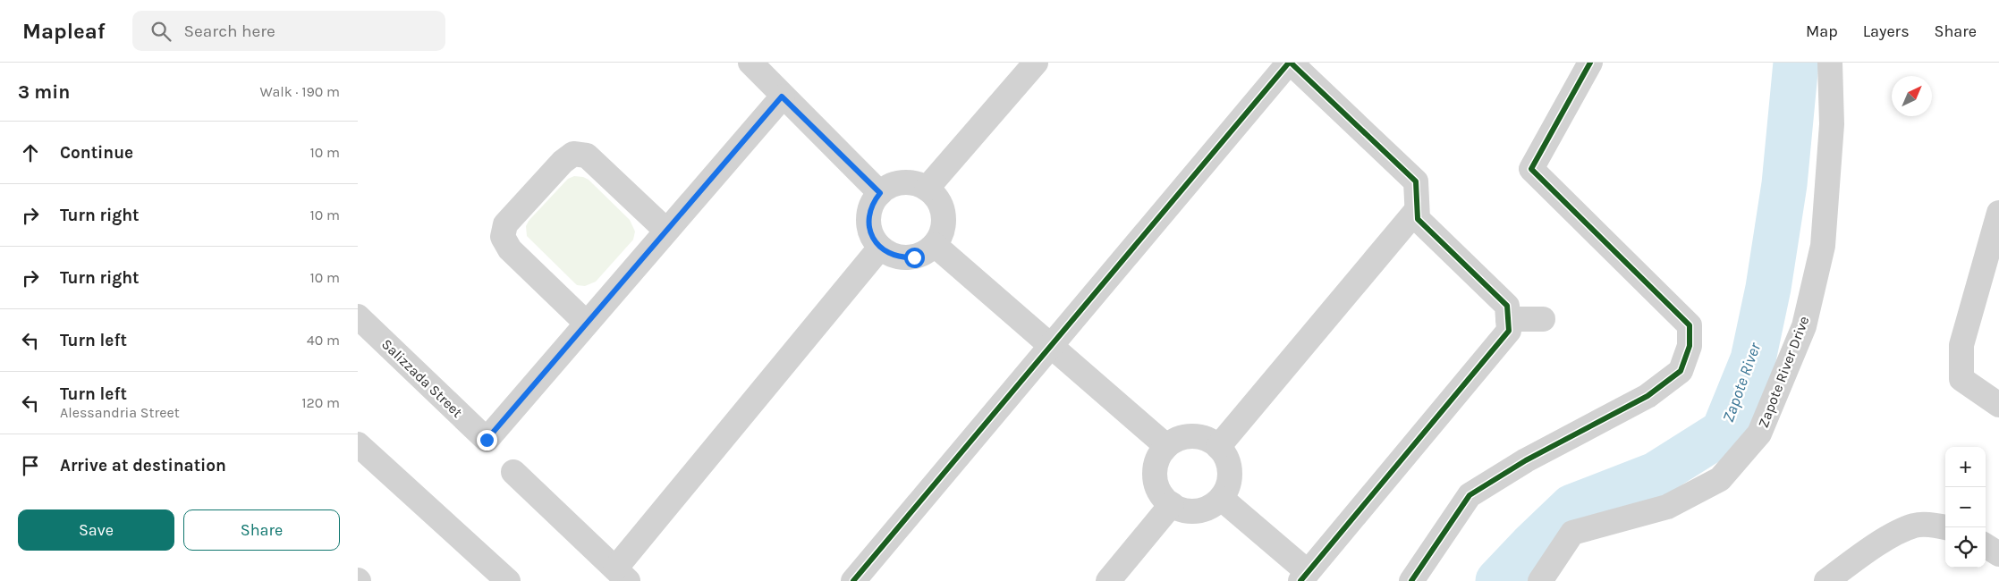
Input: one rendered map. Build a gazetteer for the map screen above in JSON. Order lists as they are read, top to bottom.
{
  "streets": {
    "street": ["Zapote River Drive", "Salizzada Street"]
  },
  "water": ["Zapote River"],
  "north": "top right",
  "page": {
    "header": "Mapleaf",
    "search": "Search here",
    "nav": ["Map", "Layers", "Share"],
    "heading": ["3 min", "Walk · 190 m"],
    "list": [
      ["Continue", "10 m"],
      ["Turn right", "10 m"],
      ["Turn right", "10 m"],
      ["Turn left", "40 m"],
      ["Turn left", "Alessandria Street", "120 m"],
      "Arrive at destination"
    ],
    "map_buttons": ["+", "−"],
    "buttons": ["Save", "Share"]
  }
}
